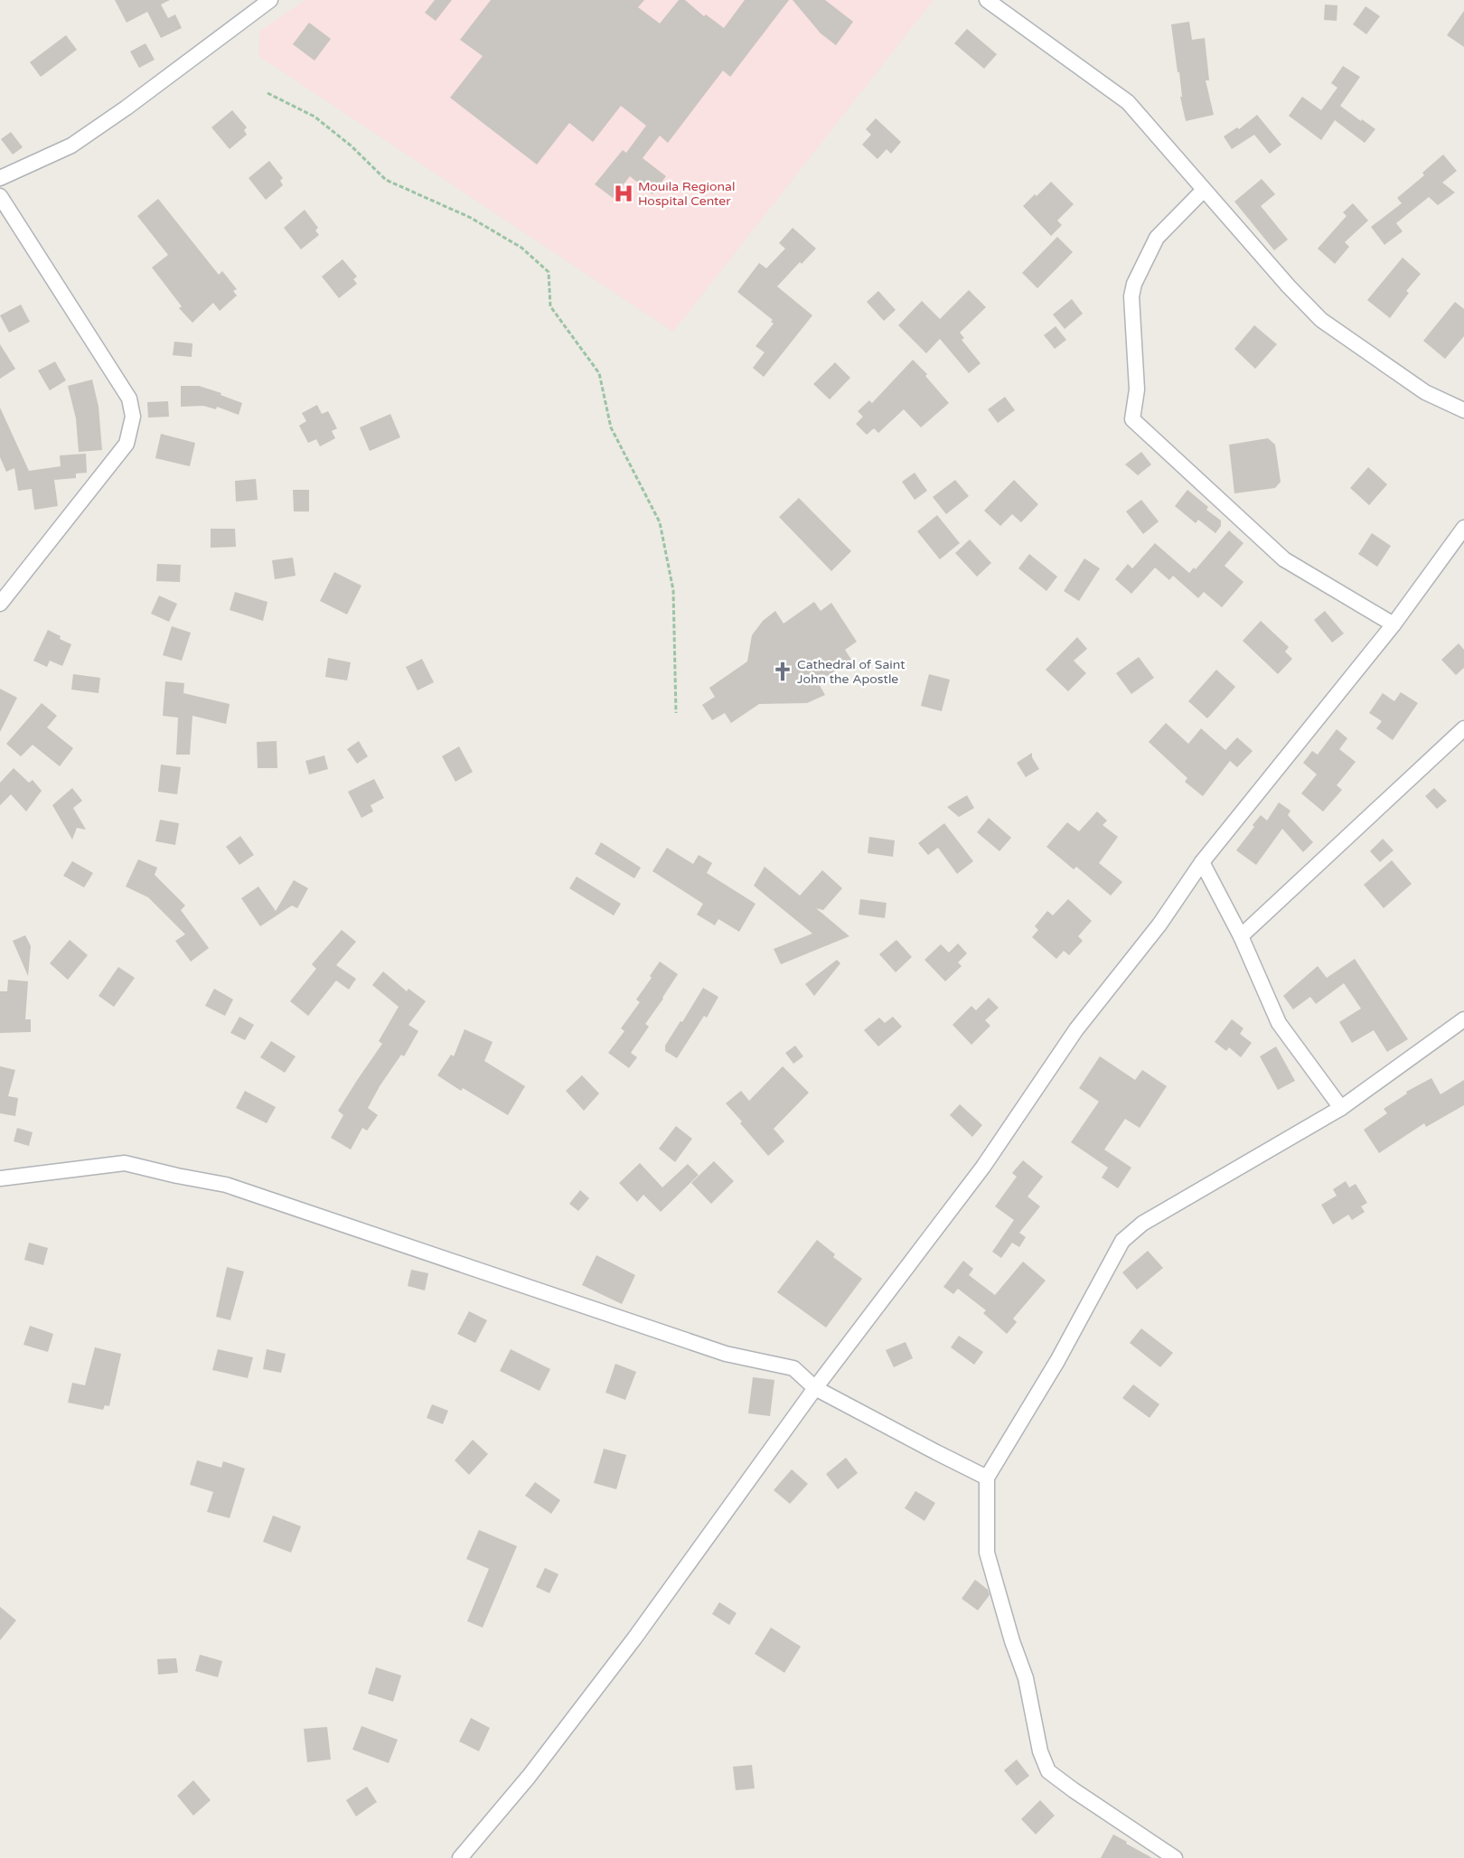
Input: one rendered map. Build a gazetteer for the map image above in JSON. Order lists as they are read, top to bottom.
{
  "places": {
    "hospital": ["Mouila Regional Hospital Center"],
    "church": ["Cathedral of Saint John the Apostle"]
  }
}
